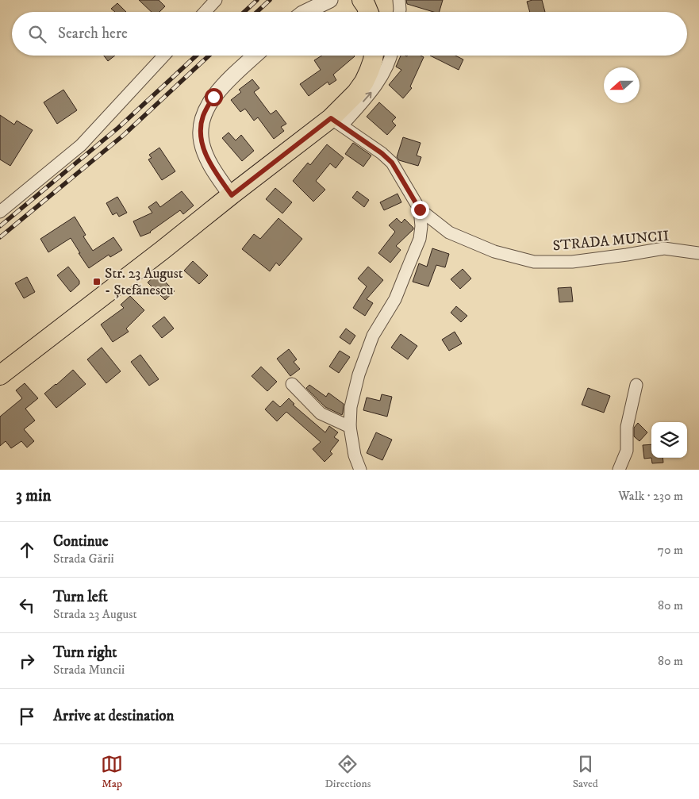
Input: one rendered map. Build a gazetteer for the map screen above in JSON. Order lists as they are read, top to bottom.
{
  "streets": {
    "street": ["STRADA MUNCII"]
  },
  "places": {
    "transit": ["Str. 23 August - Ștefănescu"]
  },
  "north": "left",
  "page": {
    "search": "Search here",
    "heading": ["3 min", "Walk · 230 m"],
    "list": [
      ["Continue", "Strada Gării", "70 m"],
      ["Turn left", "Strada 23 August", "80 m"],
      ["Turn right", "Strada Muncii", "80 m"],
      "Arrive at destination"
    ],
    "nav": ["Map", "Directions", "Saved"]
  }
}
